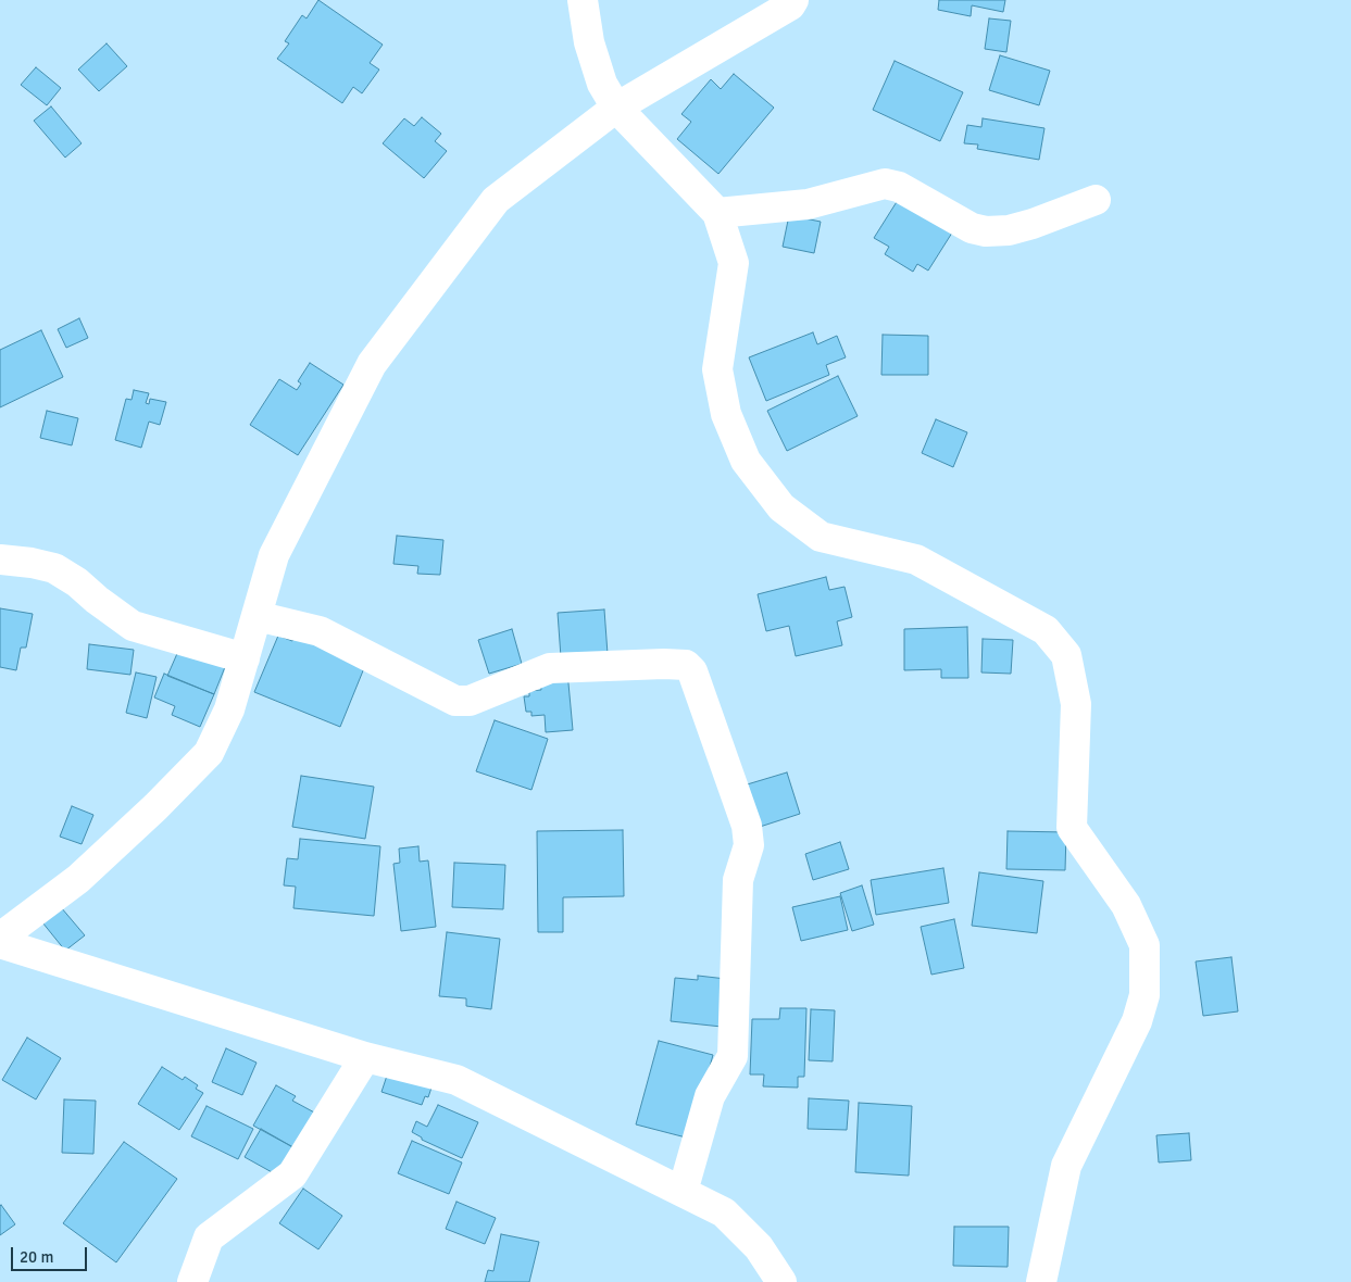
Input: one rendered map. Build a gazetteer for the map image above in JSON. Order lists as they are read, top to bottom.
{
  "scale_bar": "20 m"
}
